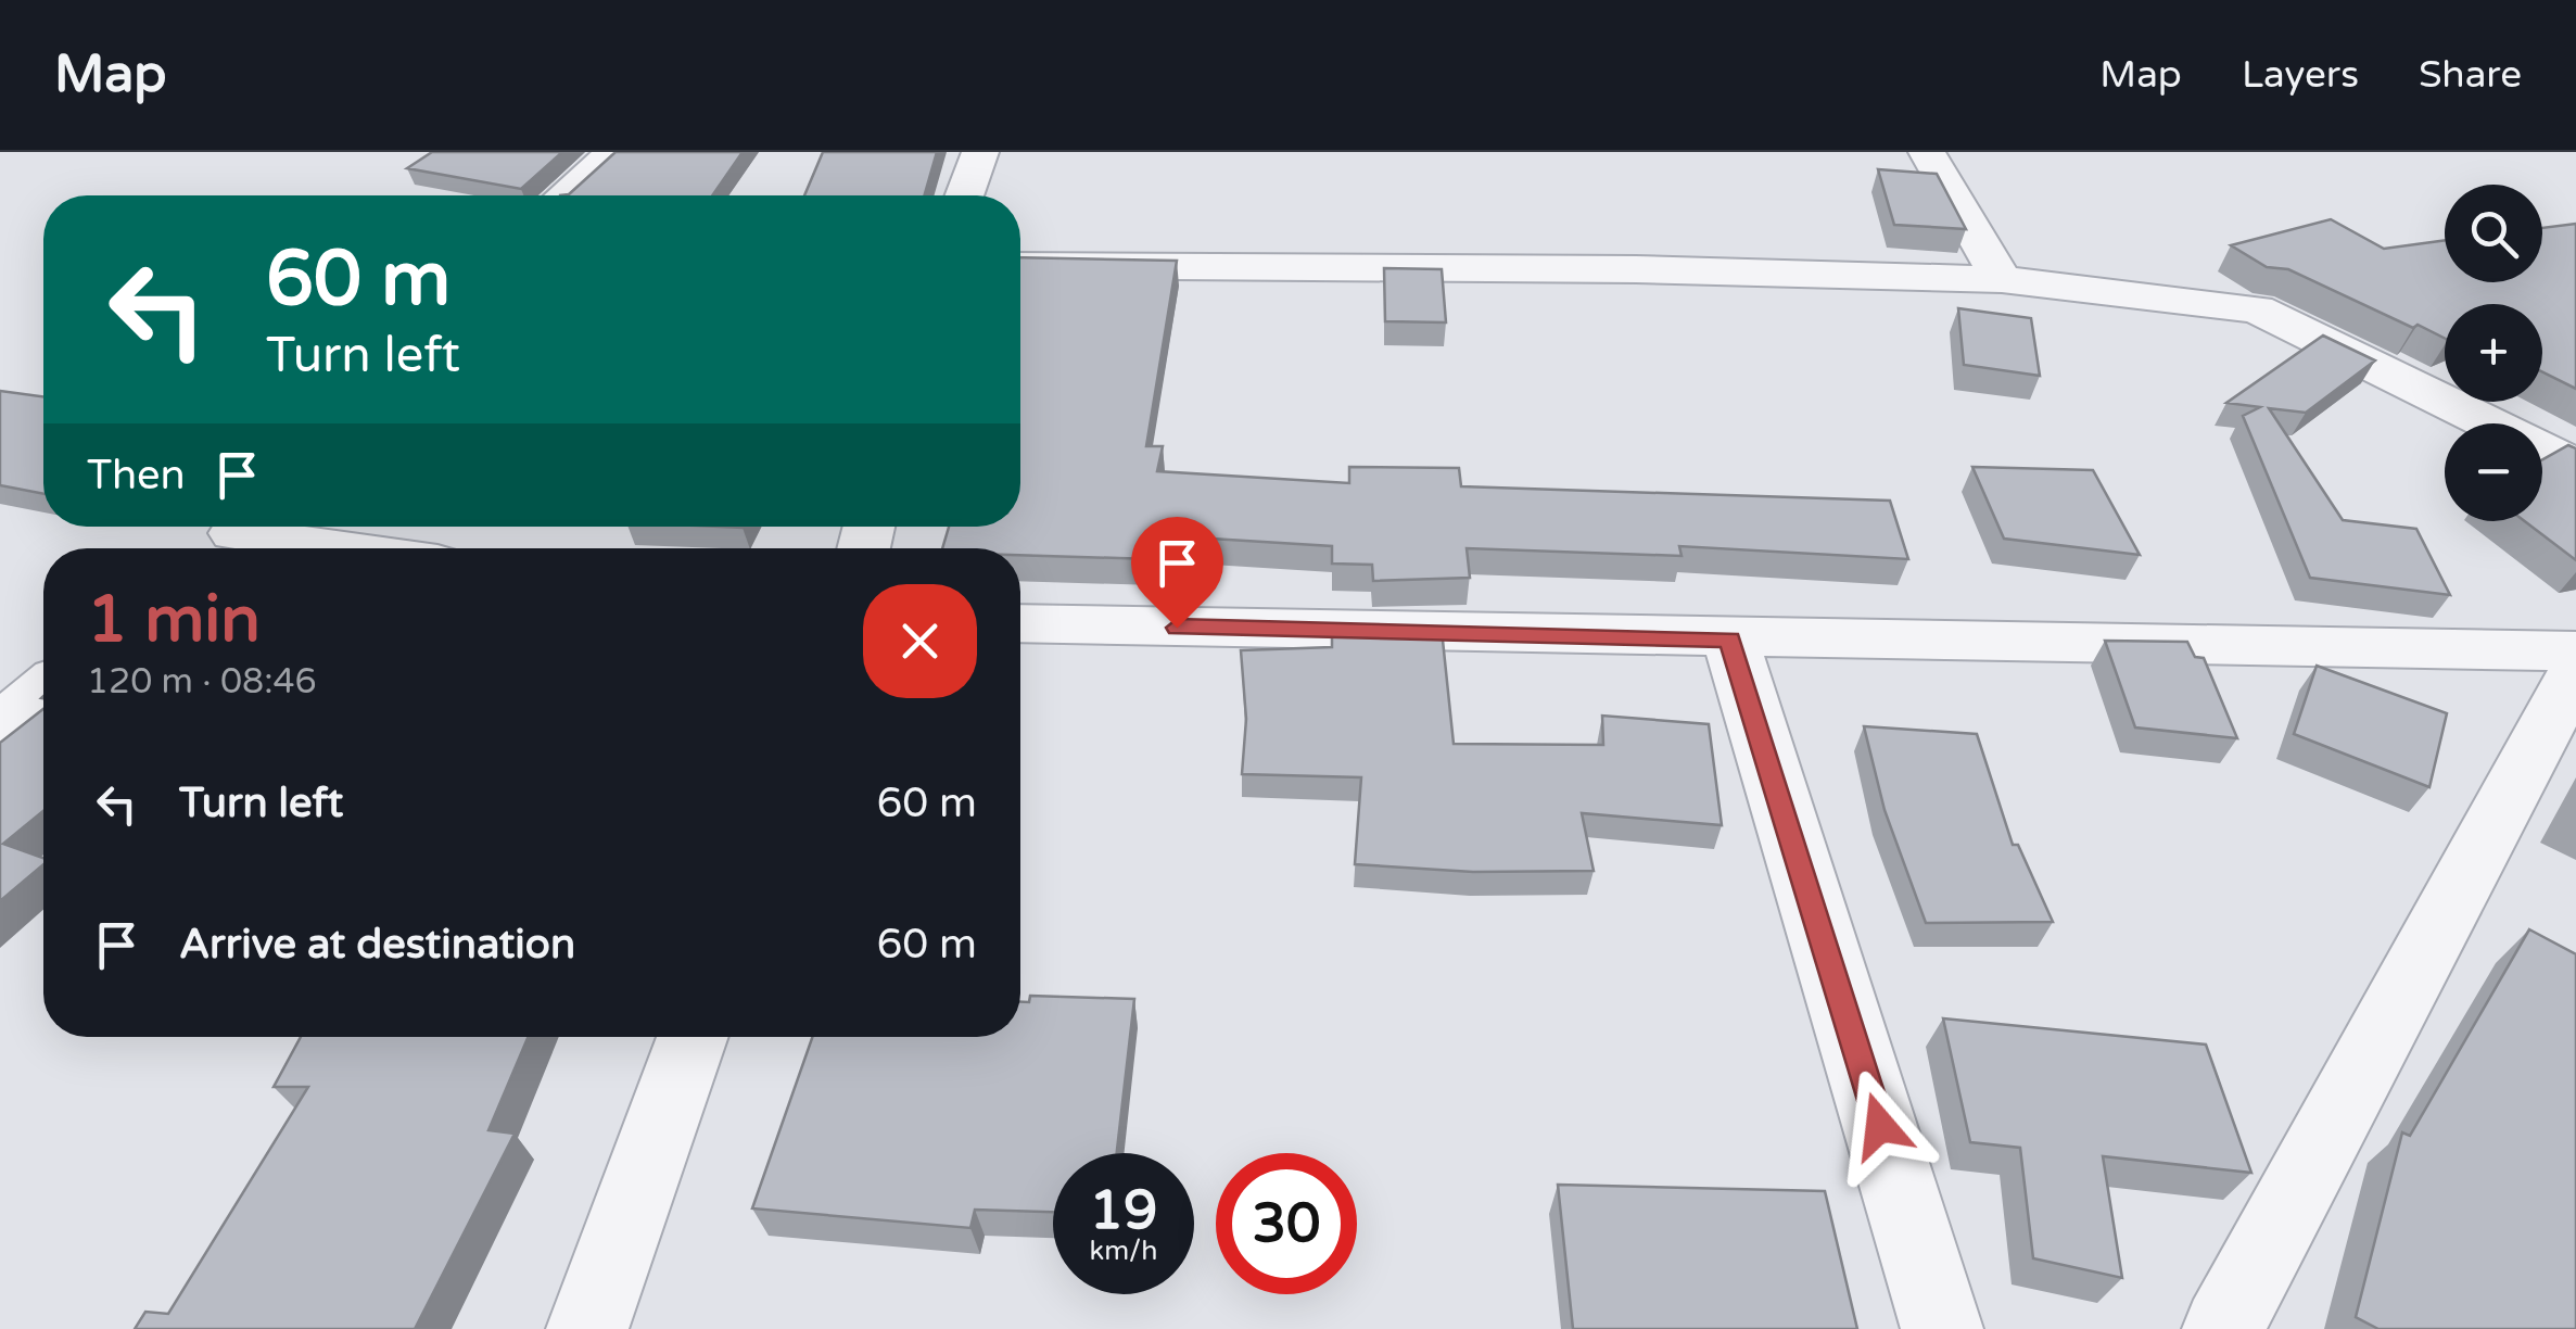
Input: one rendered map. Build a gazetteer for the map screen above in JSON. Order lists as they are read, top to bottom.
{
  "page": {
    "header": "Map",
    "nav": ["Map", "Layers", "Share"],
    "map_buttons": ["+", "−"],
    "turn": ["60 m", "Turn left"],
    "then": "Then",
    "heading": ["1 min", "120 m · 08:46"],
    "list": [
      {
        "name": "Turn left",
        "value": "60 m"
      },
      {
        "name": "Arrive at destination",
        "value": "60 m"
      }
    ],
    "speed": "19 km/h",
    "limit": "30"
  }
}
